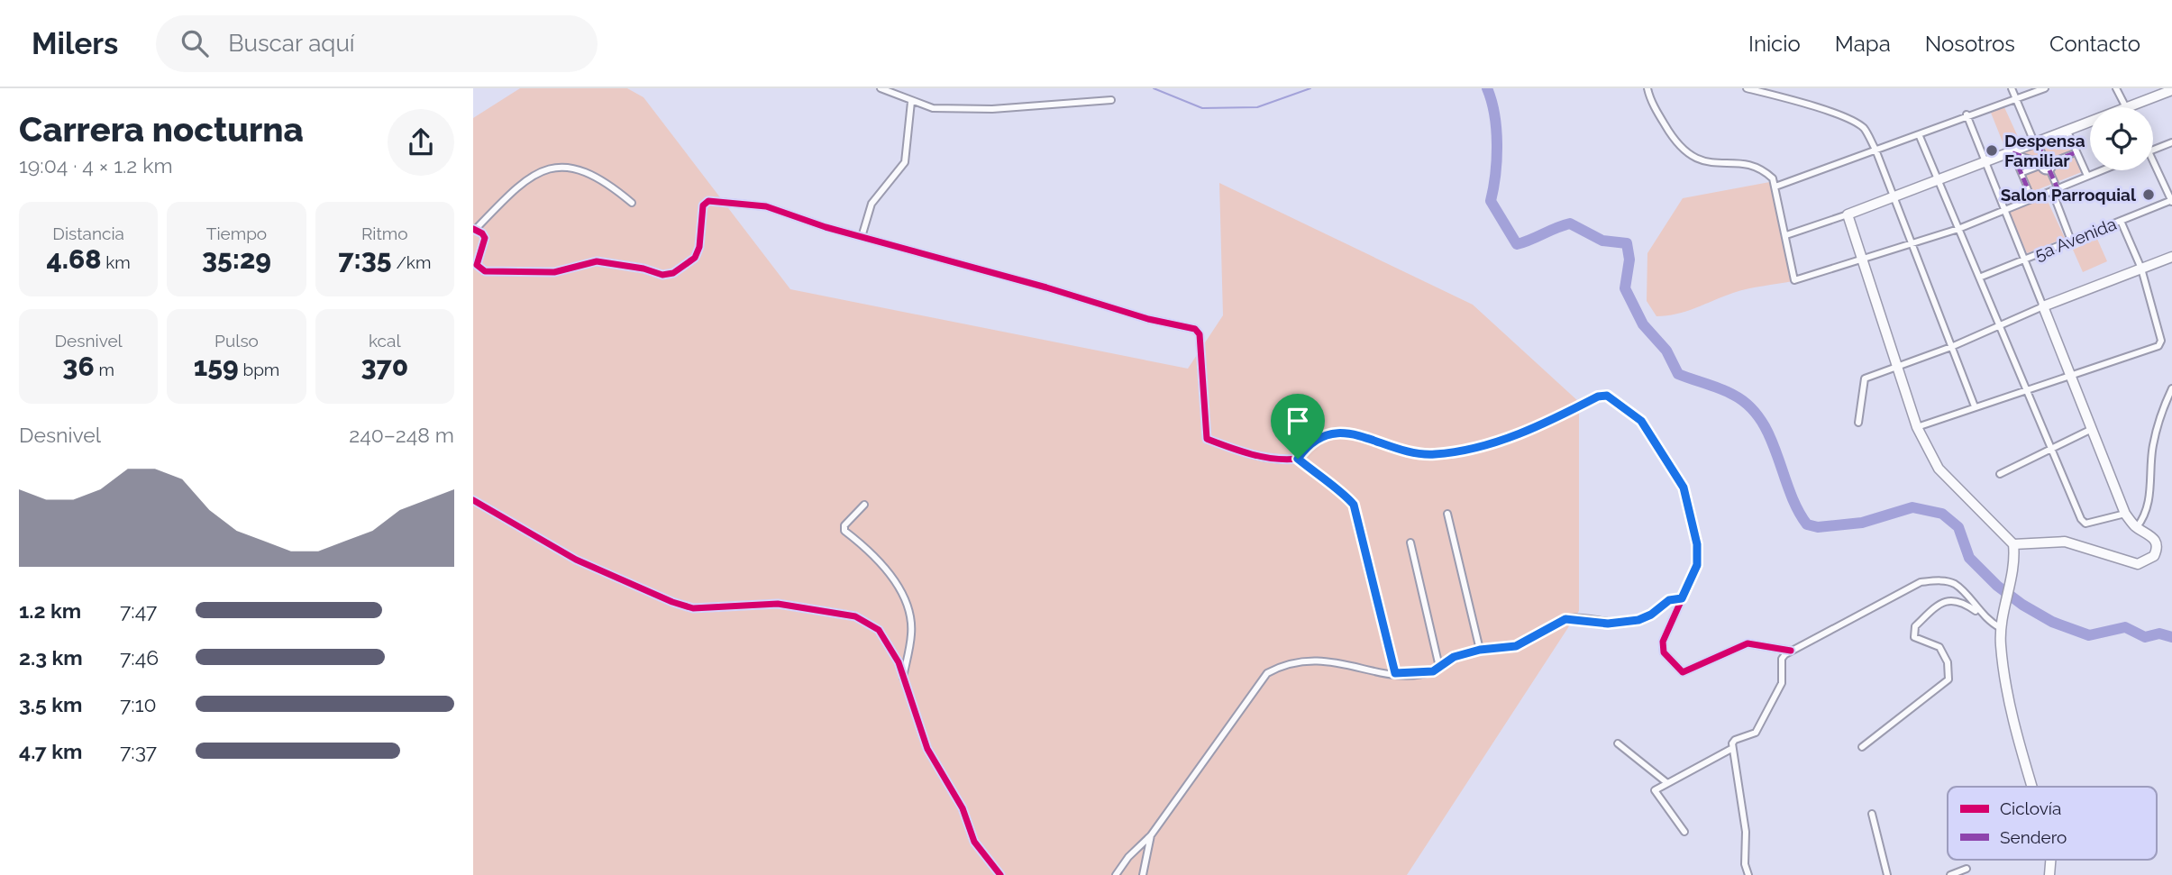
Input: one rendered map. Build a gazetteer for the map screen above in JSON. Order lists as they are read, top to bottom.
{
  "streets": {
    "street": ["5a Avenida"]
  },
  "places": ["Despensa Familiar", "Salon Parroquial"],
  "legend": ["Ciclovía", "Sendero"],
  "page": {
    "header": "Milers",
    "search": "Buscar aquí",
    "nav": [
      "Inicio",
      "Mapa",
      "Nosotros",
      "Contacto"
    ],
    "heading": ["Carrera nocturna", "19:04 · 4 × 1.2 km"],
    "stats": [
      ["Distancia", "4.68 km"],
      ["Tiempo", "35:29"],
      ["Ritmo", "7:35 /km"],
      ["Desnivel", "36 m"],
      ["Pulso", "159 bpm"],
      ["kcal", "370"]
    ],
    "chart": ["Desnivel", "240–248 m"],
    "list": [
      {
        "name": "1.2 km",
        "note": "7:47"
      },
      {
        "name": "2.3 km",
        "note": "7:46"
      },
      {
        "name": "3.5 km",
        "note": "7:10"
      },
      {
        "name": "4.7 km",
        "note": "7:37"
      }
    ]
  }
}
